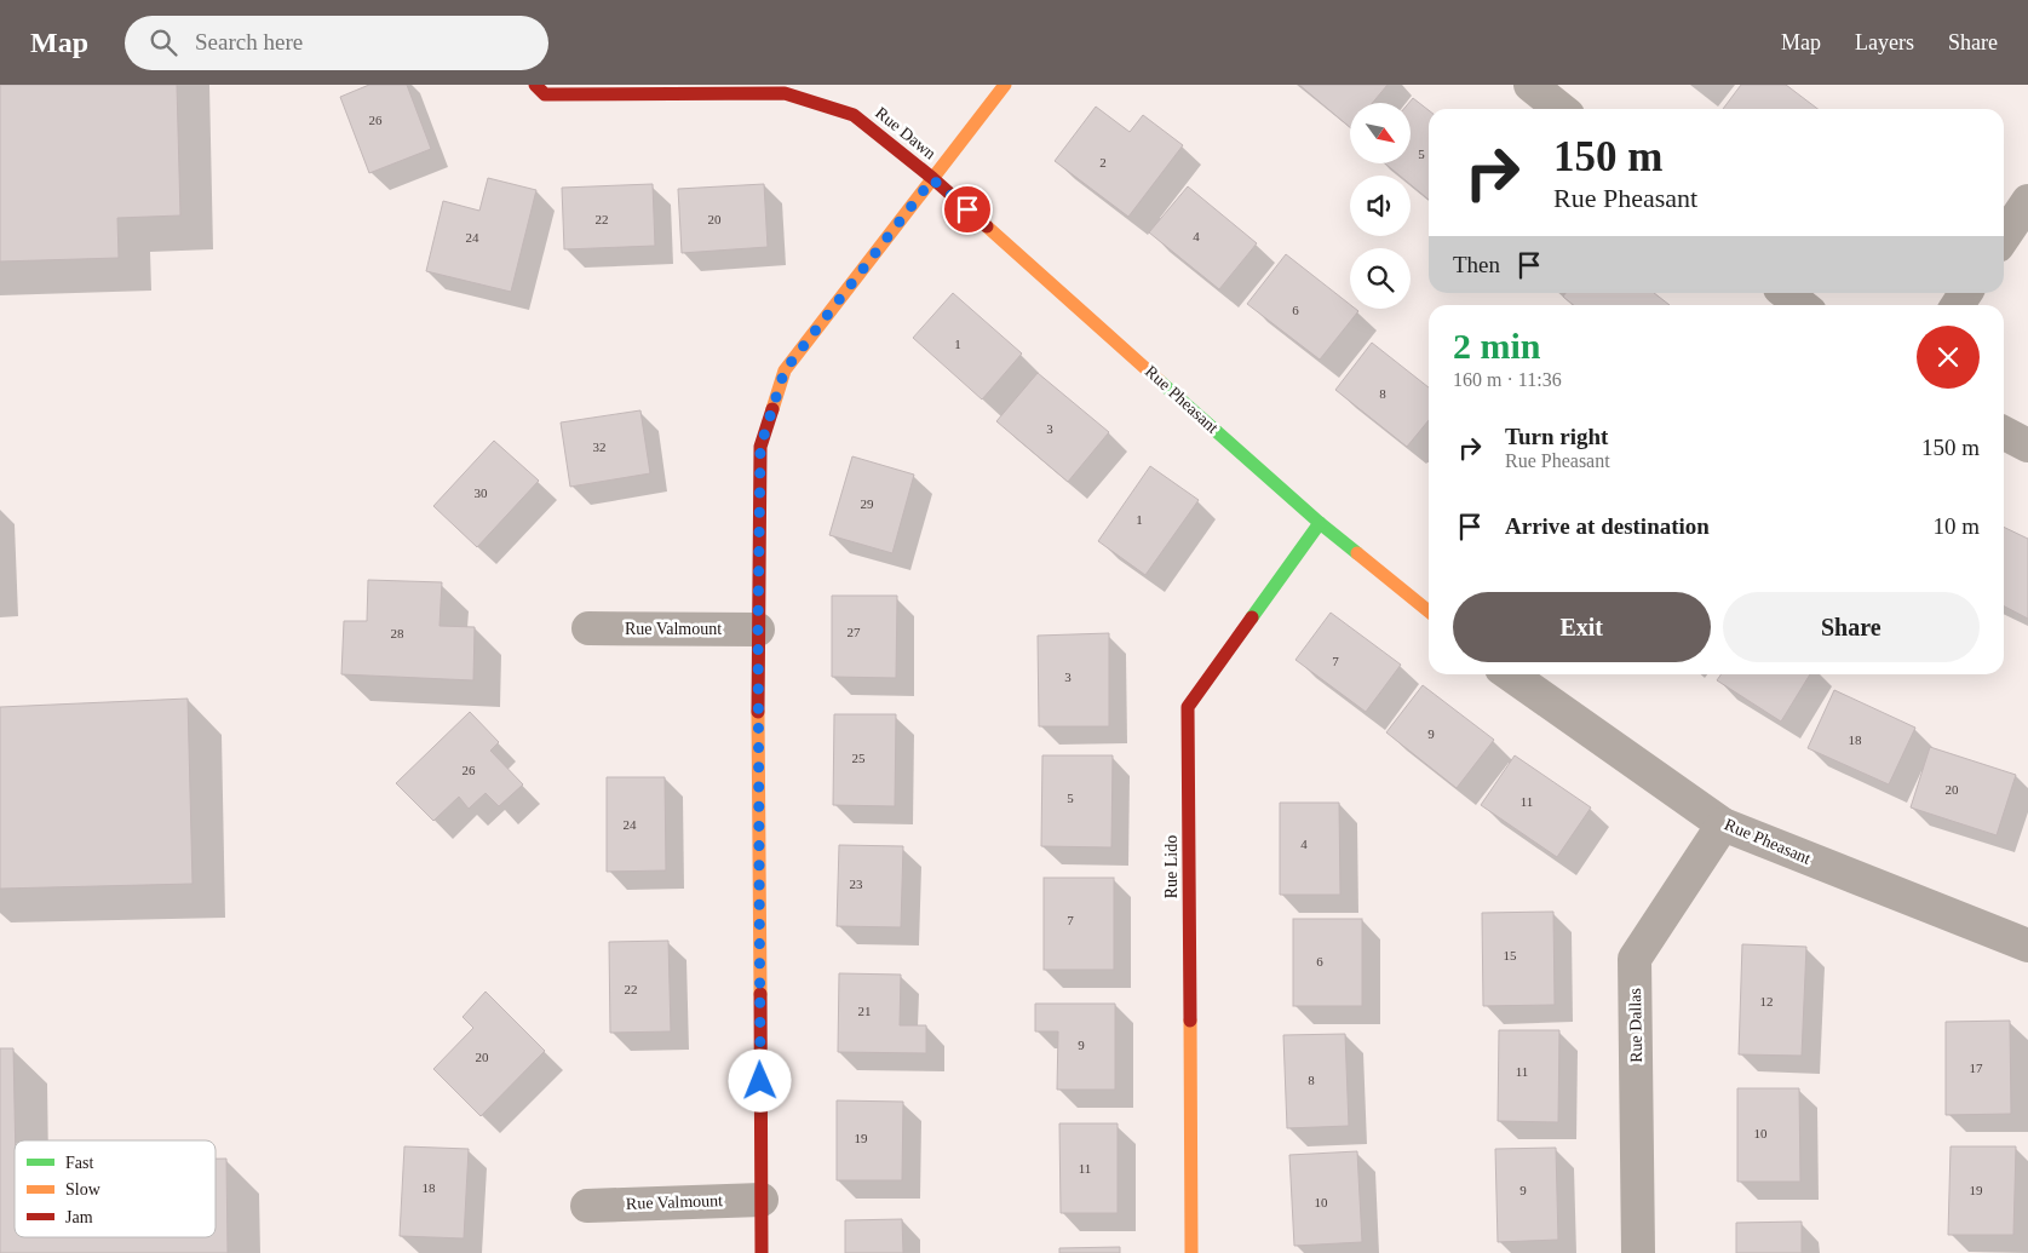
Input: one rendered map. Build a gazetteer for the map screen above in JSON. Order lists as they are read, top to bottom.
{
  "streets": {
    "street": [
      "Rue Dawn",
      "Rue Pheasant",
      "Rue Valmount",
      "Rue Lido",
      "Rue Dallas"
    ]
  },
  "crossings": [
    ["Rue Dawn", "Rue Pheasant"],
    ["Rue Pheasant", "Rue Lido"],
    ["Rue Pheasant", "Rue Dallas"]
  ],
  "house_numbers": [
    "26",
    "5",
    "2",
    "22",
    "20",
    "4",
    "24",
    "6",
    "1",
    "8",
    "3",
    "32",
    "30",
    "29",
    "1",
    "27",
    "28",
    "7",
    "3",
    "9",
    "18",
    "25",
    "26",
    "20",
    "5",
    "11",
    "24",
    "4",
    "23",
    "7",
    "15",
    "6",
    "22",
    "12",
    "21",
    "9",
    "20",
    "17",
    "11",
    "8",
    "10",
    "19",
    "11",
    "18",
    "9",
    "19",
    "10"
  ],
  "legend": ["Fast", "Slow", "Jam"],
  "north": "bottom right",
  "page": {
    "header": "Map",
    "search": "Search here",
    "nav": ["Map", "Layers", "Share"],
    "turn": ["150 m", "Rue Pheasant"],
    "then": "Then",
    "heading": ["2 min", "160 m · 11:36"],
    "list": [
      {
        "name": "Turn right",
        "note": "Rue Pheasant",
        "value": "150 m"
      },
      {
        "name": "Arrive at destination",
        "value": "10 m"
      }
    ],
    "buttons": ["Exit", "Share"]
  }
}
